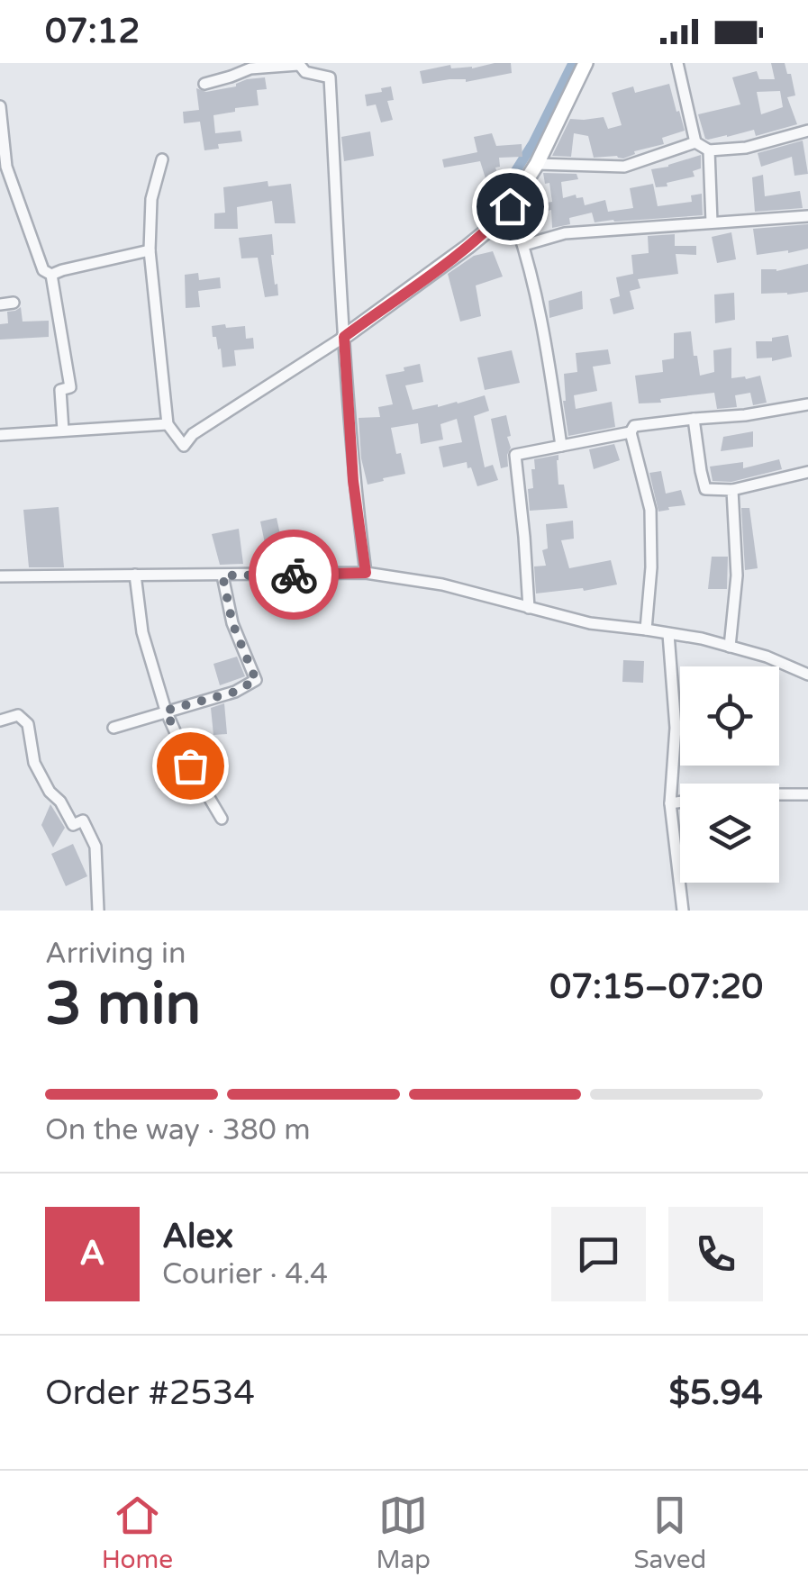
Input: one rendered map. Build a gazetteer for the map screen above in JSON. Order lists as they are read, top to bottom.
{
  "page": {
    "status": "07:12",
    "heading": ["3 min", "Arriving in", "07:15–07:20"],
    "panel": [
      "Alex",
      "Courier · 4.4",
      "Order #2534",
      "$5.94"
    ],
    "bar": "On the way · 380 m",
    "round": "A",
    "tabs": ["Home", "Map", "Saved"]
  }
}
